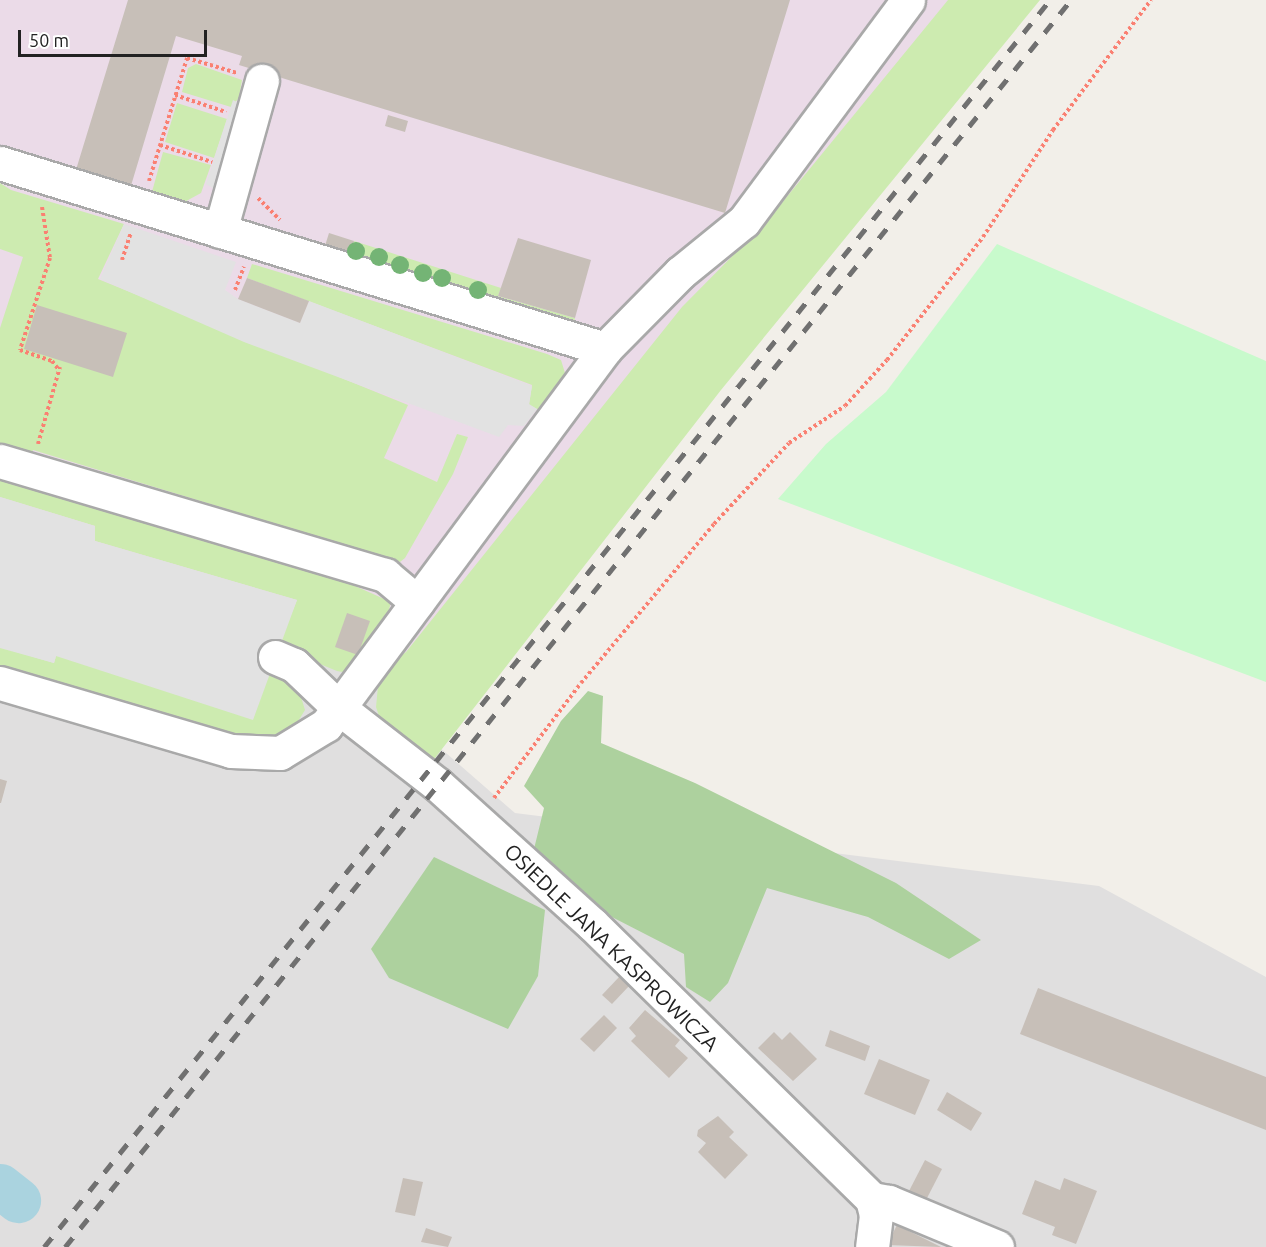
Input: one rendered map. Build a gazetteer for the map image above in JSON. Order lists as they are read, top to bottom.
{
  "streets": {
    "street": ["OSIEDLE JANA KASPROWICZA"]
  },
  "scale_bar": "50 m"
}
